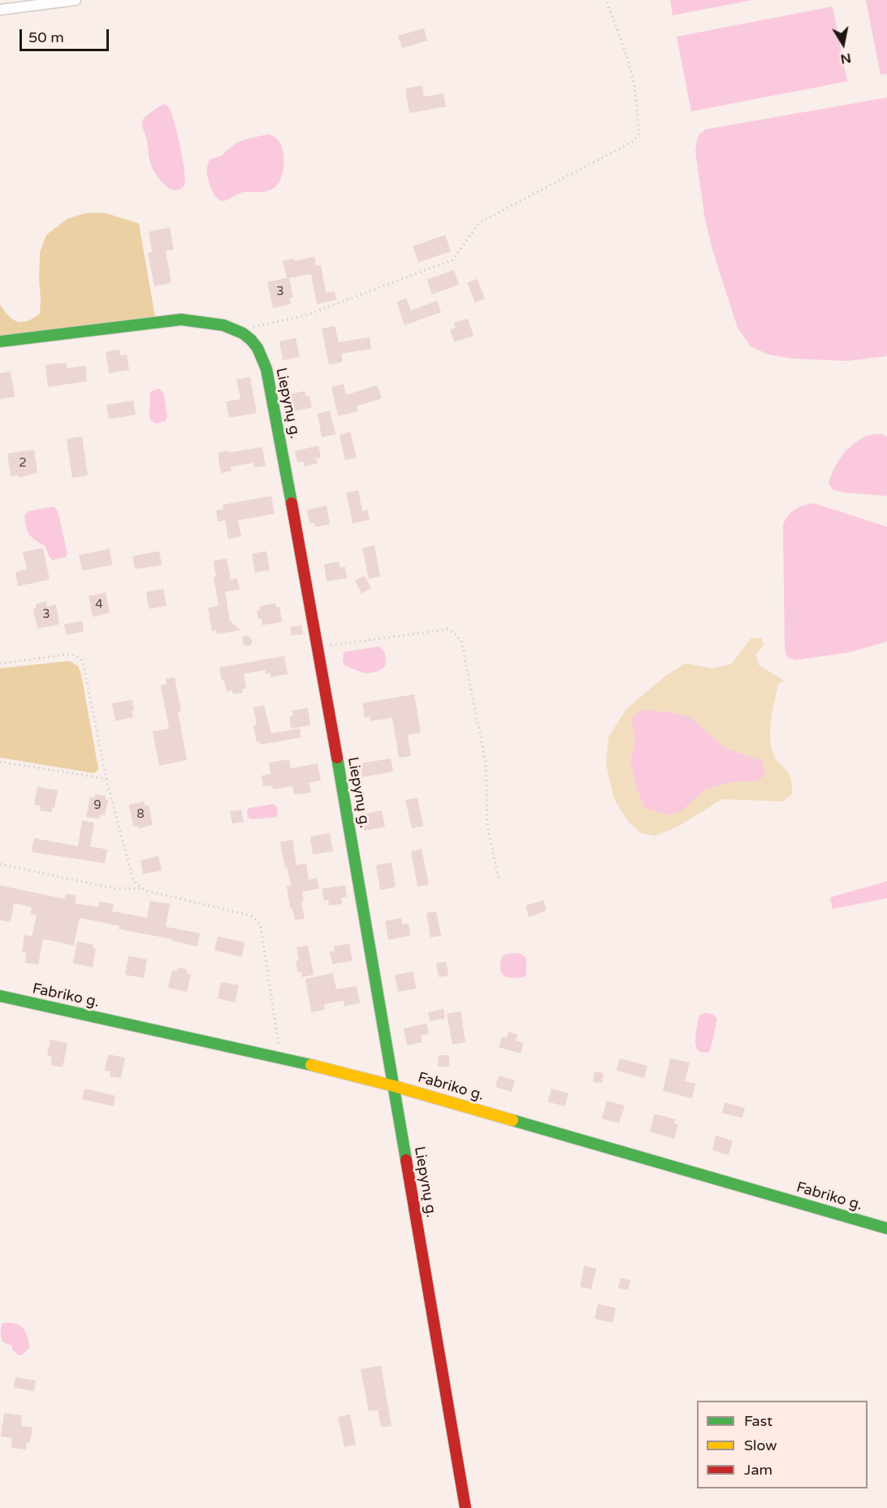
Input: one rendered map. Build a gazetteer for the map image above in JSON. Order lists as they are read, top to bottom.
{
  "streets": {
    "street": ["Liepynų g.", "Fabriko g."]
  },
  "crossings": [
    ["Liepynų g.", "Fabriko g."]
  ],
  "house_numbers": [
    "3",
    "2",
    "4",
    "3",
    "9",
    "8"
  ],
  "legend": ["Fast", "Slow", "Jam"],
  "scale_bar": "50 m",
  "north": "bottom"
}
